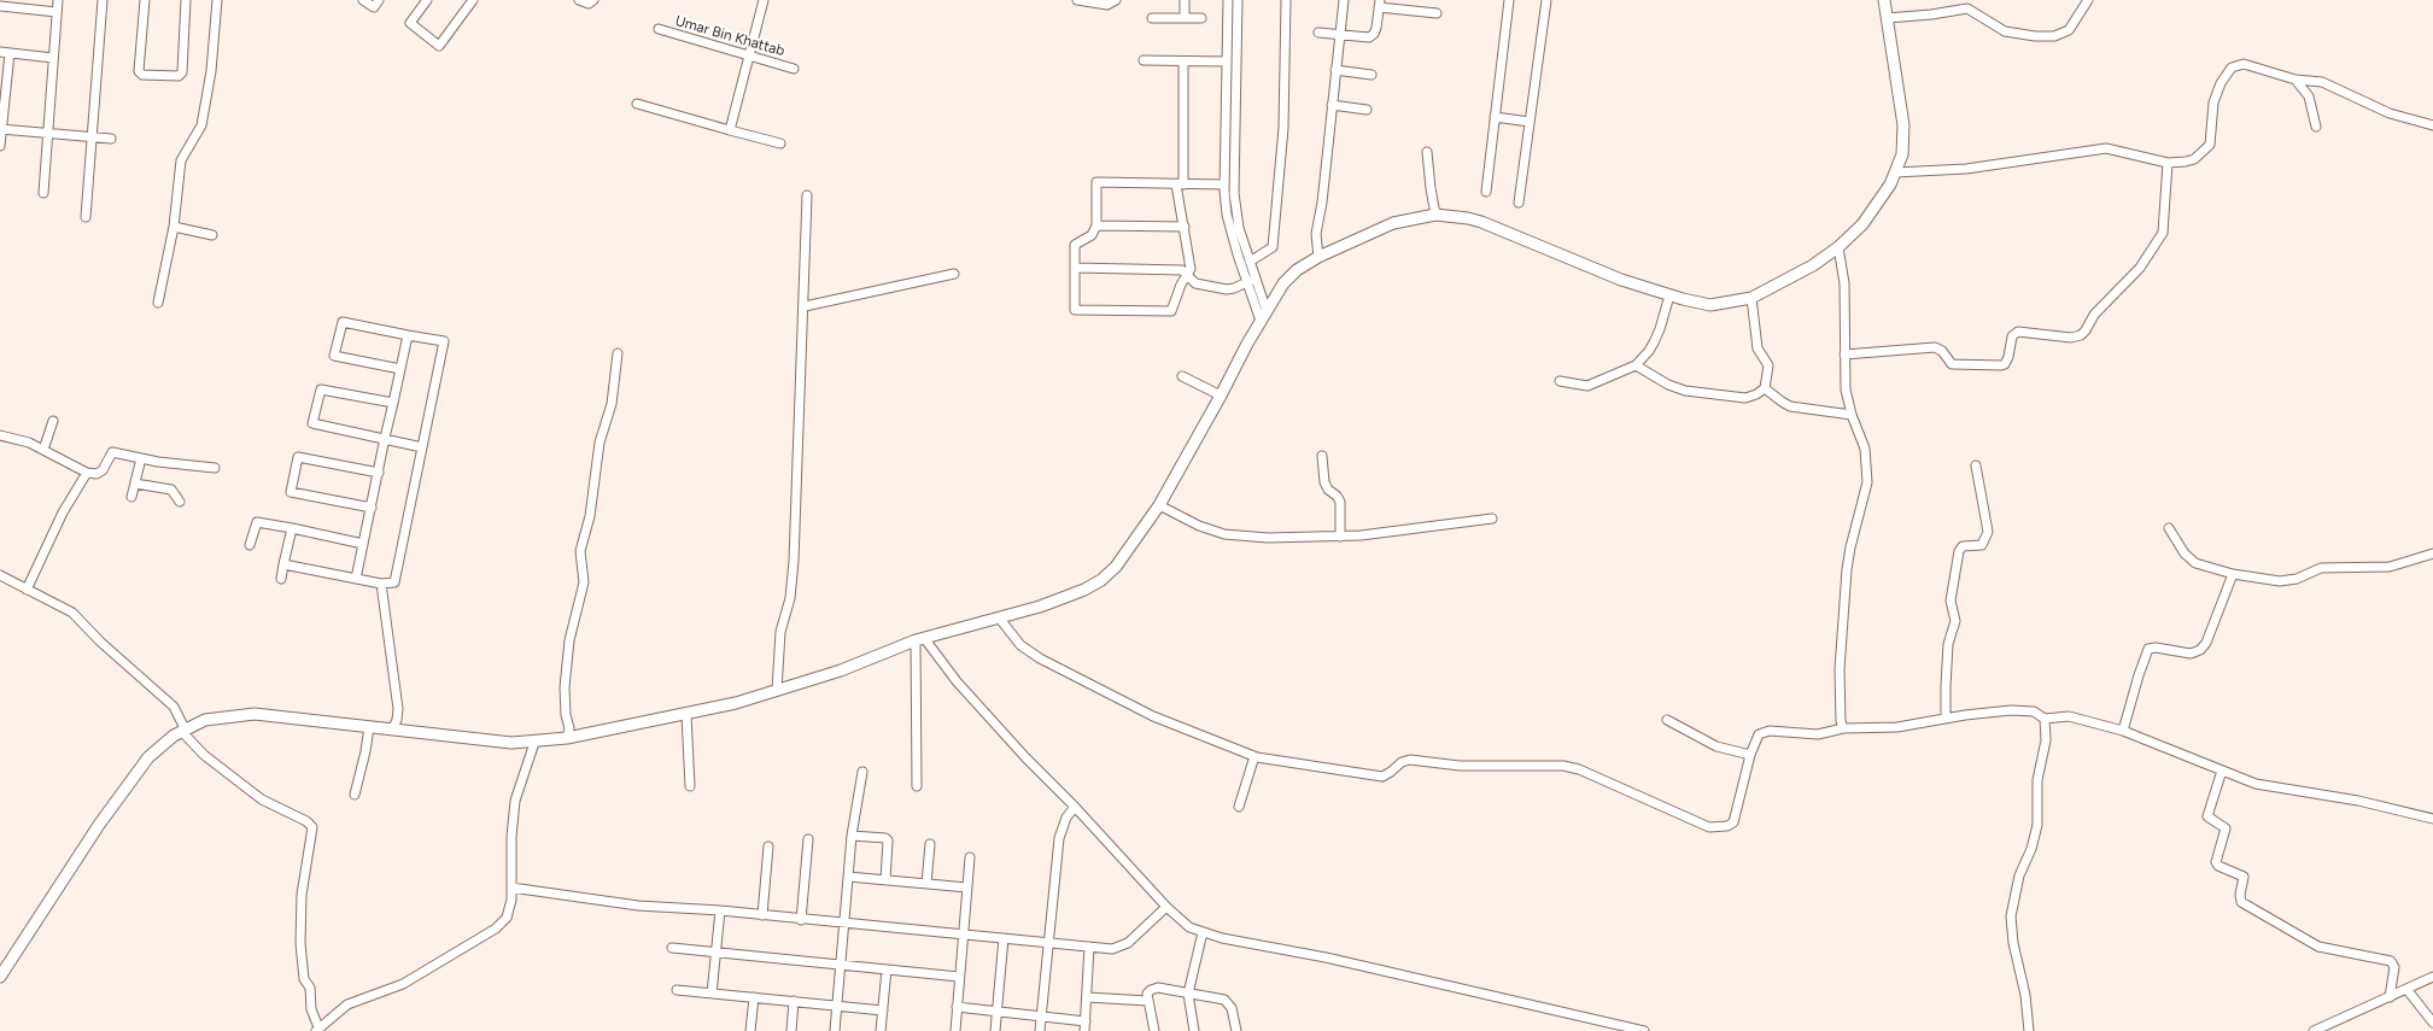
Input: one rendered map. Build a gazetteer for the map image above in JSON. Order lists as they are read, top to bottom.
{
  "streets": {
    "street": ["Umar Bin Khattab"]
  }
}
